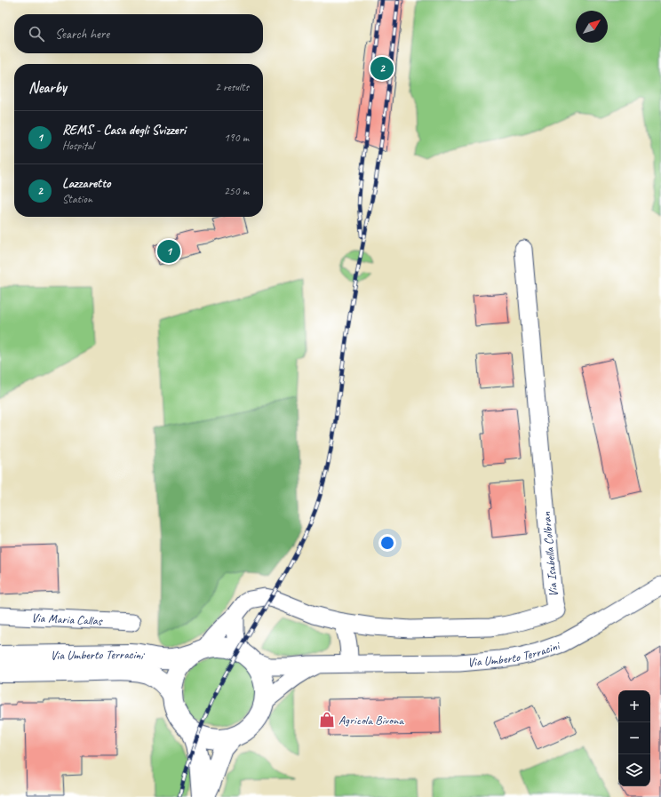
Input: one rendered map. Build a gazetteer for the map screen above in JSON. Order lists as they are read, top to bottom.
{
  "streets": {
    "main road": ["Via Umberto Terracini"],
    "street": ["Via Isabella Colbran", "Via Maria Callas"]
  },
  "crossings": [
    ["Via Isabella Colbran", "Via Umberto Terracini"]
  ],
  "places": {
    "shop": ["Agricola Bivona"]
  },
  "north": "top right",
  "page": {
    "search": "Search here",
    "pins": ["2", "1"],
    "heading": ["Nearby", "2 results"],
    "list": [
      {
        "mark": "1",
        "name": "REMS - Casa degli Svizzeri",
        "note": "Hospital",
        "value": "190 m"
      },
      {
        "mark": "2",
        "name": "Lazzaretto",
        "note": "Station",
        "value": "250 m"
      }
    ],
    "map_buttons": ["+", "−"]
  }
}
